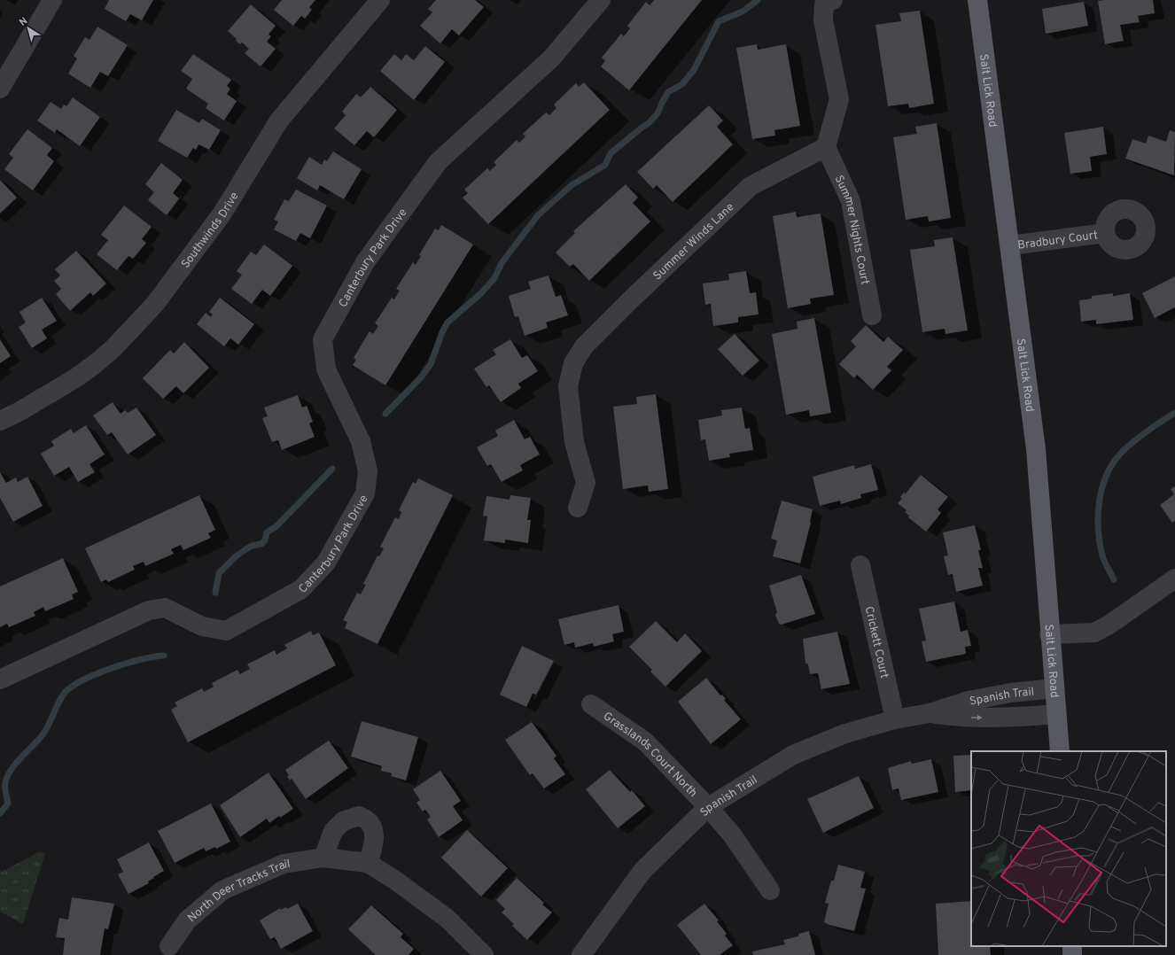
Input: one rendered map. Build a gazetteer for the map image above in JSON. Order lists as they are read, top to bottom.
{
  "streets": {
    "main road": ["Salt Lick Road"],
    "street": [
      "Southwinds Drive",
      "Summer Nights Court",
      "Bradbury Court",
      "Summer Winds Lane",
      "Canterbury Park Drive",
      "Crickett Court",
      "Spanish Trail",
      "Grasslands Court North",
      "North Deer Tracks Trail"
    ]
  },
  "crossings": [
    ["Salt Lick Road", "Bradbury Court"],
    ["Salt Lick Road", "Spanish Trail"],
    ["Summer Nights Court", "Summer Winds Lane"],
    ["Crickett Court", "Spanish Trail"],
    ["Spanish Trail", "Grasslands Court North"]
  ],
  "north": "top left"
}
